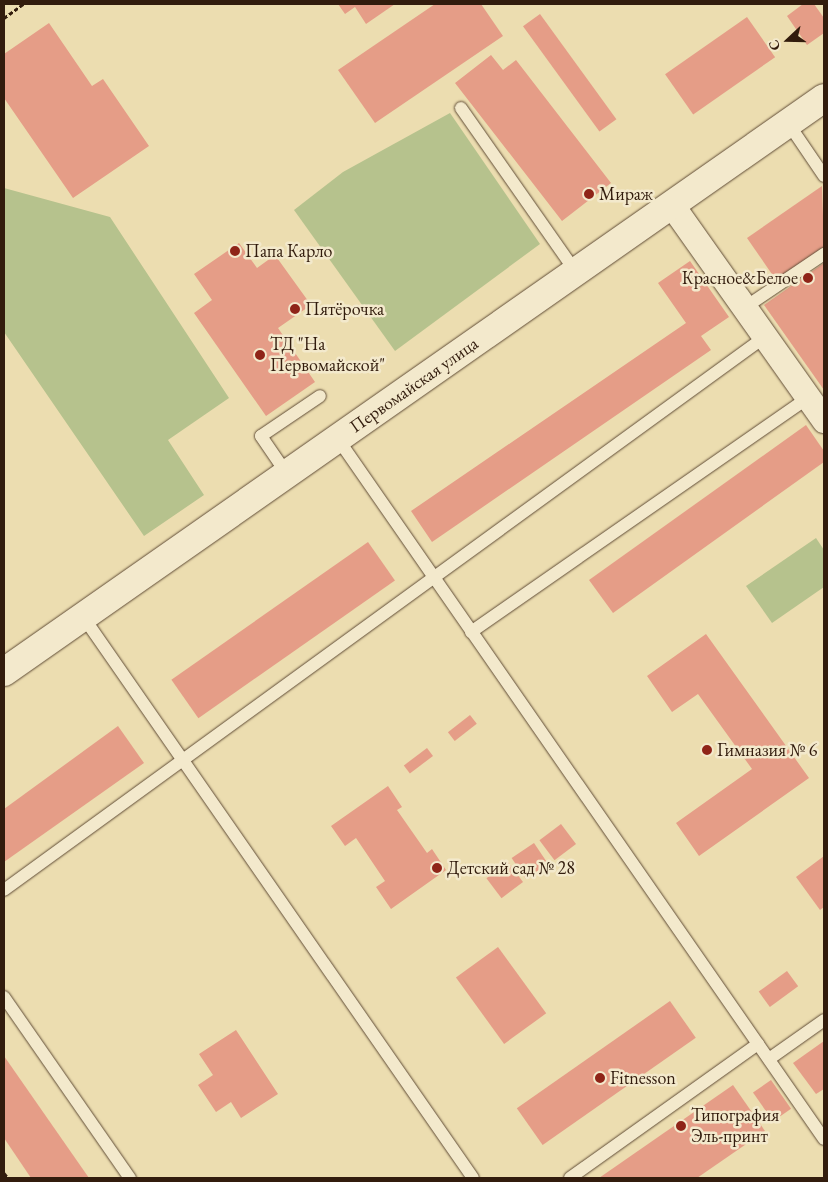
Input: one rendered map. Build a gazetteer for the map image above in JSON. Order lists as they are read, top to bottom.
{
  "streets": {
    "street": ["Первомайская улица"]
  },
  "places": [
    "Мираж",
    "Папа Карло",
    "Красное&Белое",
    "Пятёрочка",
    "ТД \"На Первомайской\"",
    "Гимназия № 6",
    "Детский сад № 28",
    "Fitnesson",
    "Типография Эль-принт"
  ],
  "north": "left"
}
